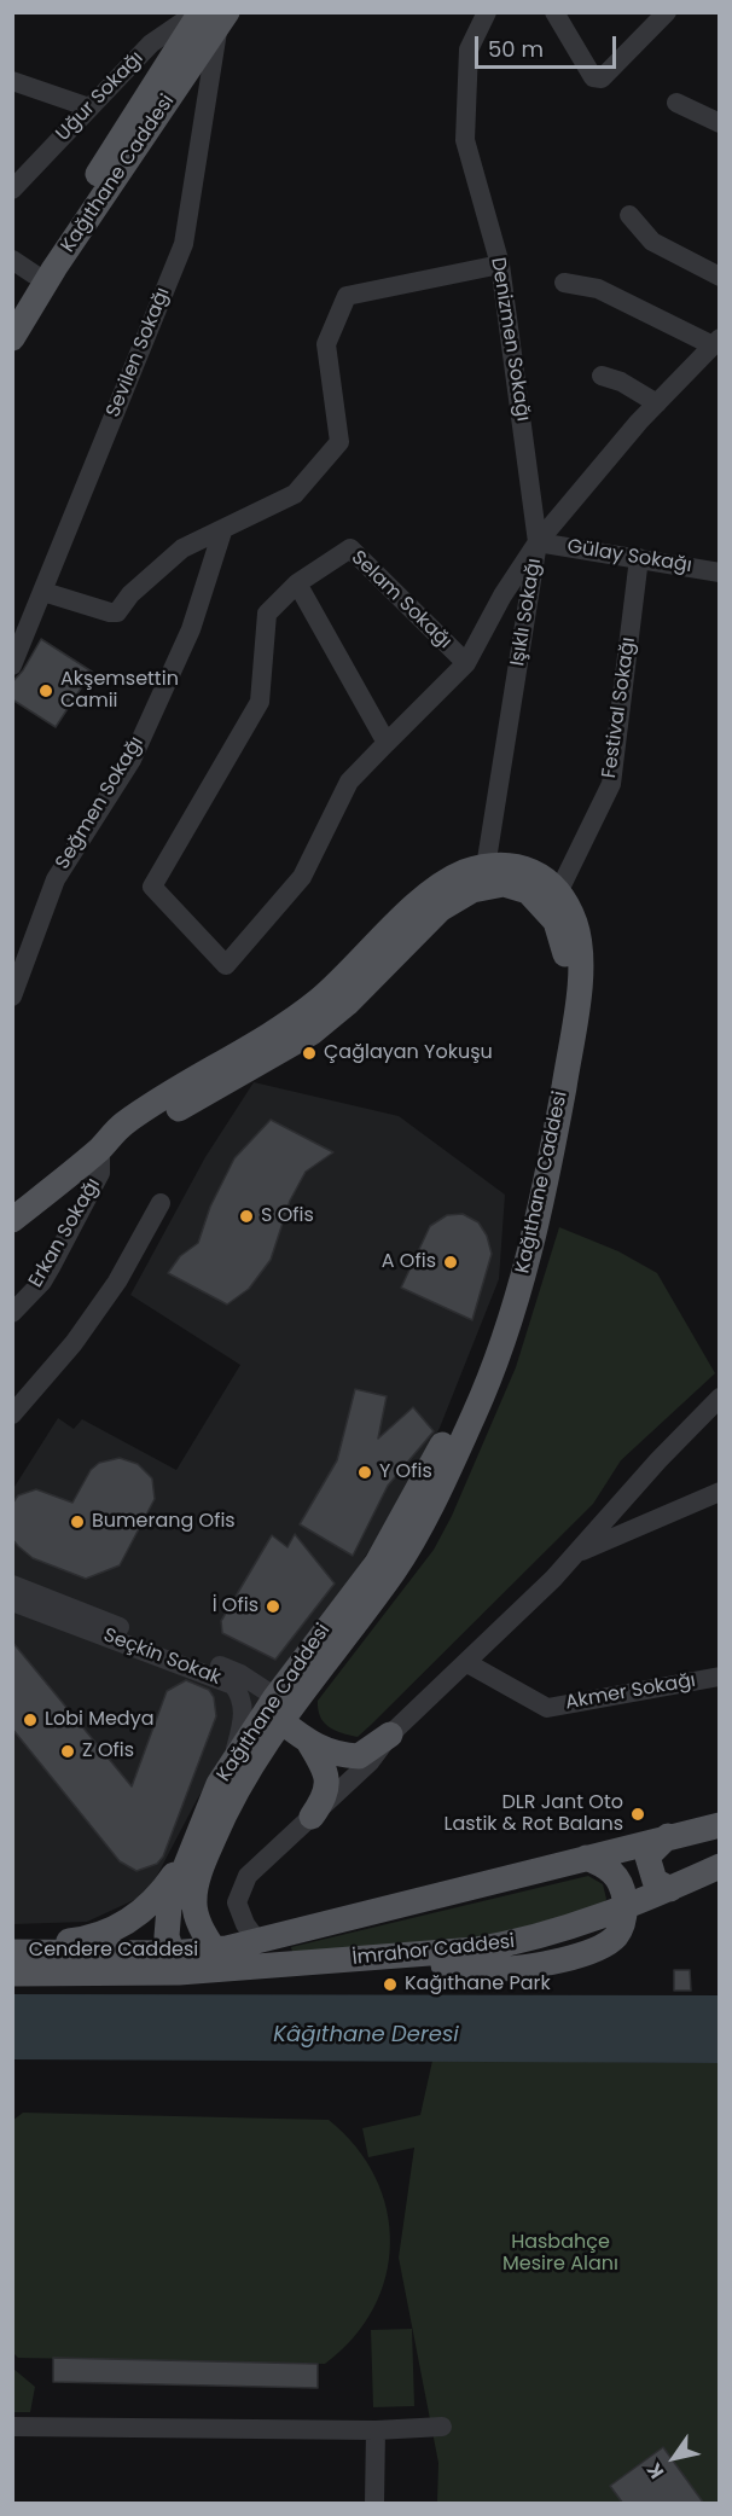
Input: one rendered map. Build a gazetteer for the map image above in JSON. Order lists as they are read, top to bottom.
{
  "streets": {
    "main road": ["Kağıthane Caddesi", "Cendere Caddesi", "İmrahor Caddesi"],
    "street": [
      "Uğur Sokağı",
      "Denizmen Sokağı",
      "Sevilen Sokağı",
      "Gülay Sokağı",
      "Selam Sokağı",
      "Işıklı Sokağı",
      "Festival Sokağı",
      "Seğmen Sokağı",
      "Erkan Sokağı",
      "Seçkin Sokak",
      "Akmer Sokağı"
    ]
  },
  "crossings": [
    ["Uğur Sokağı", "Kağıthane Caddesi"],
    ["Uğur Sokağı", "Sevilen Sokağı"],
    ["Kağıthane Caddesi", "Sevilen Sokağı"],
    ["Kağıthane Caddesi", "Festival Sokağı"],
    ["Kağıthane Caddesi", "Seçkin Sokak"],
    ["Kağıthane Caddesi", "Cendere Caddesi"],
    ["Kağıthane Caddesi", "İmrahor Caddesi"],
    ["Denizmen Sokağı", "Gülay Sokağı"],
    ["Denizmen Sokağı", "Işıklı Sokağı"],
    ["Gülay Sokağı", "Işıklı Sokağı"],
    ["Gülay Sokağı", "Festival Sokağı"],
    ["Cendere Caddesi", "İmrahor Caddesi"]
  ],
  "water": ["Kâğıthane Deresi"],
  "parks": ["Hasbahçe Mesire Alanı"],
  "places": [
    "Akşemsettin Camii",
    "Çağlayan Yokuşu",
    "S Ofis",
    "A Ofis",
    "Y Ofis",
    "Bumerang Ofis",
    "İ Ofis",
    "Lobi Medya",
    "Z Ofis",
    "DLR Jant Oto Lastik & Rot Balans",
    "Kağıthane Park"
  ],
  "scale_bar": "50 m",
  "north": "bottom left"
}
